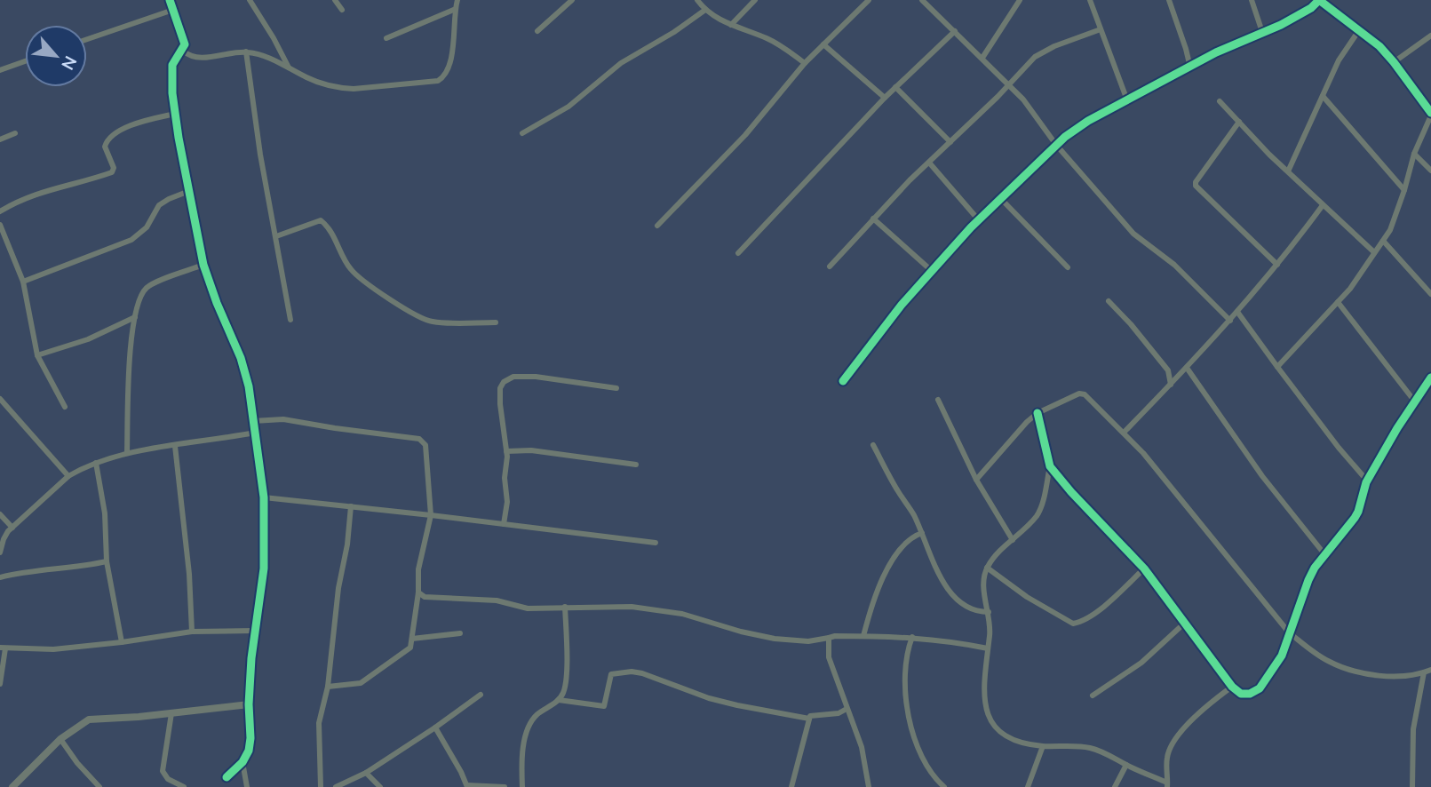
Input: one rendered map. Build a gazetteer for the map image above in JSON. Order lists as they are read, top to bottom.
{
  "north": "bottom right"
}
